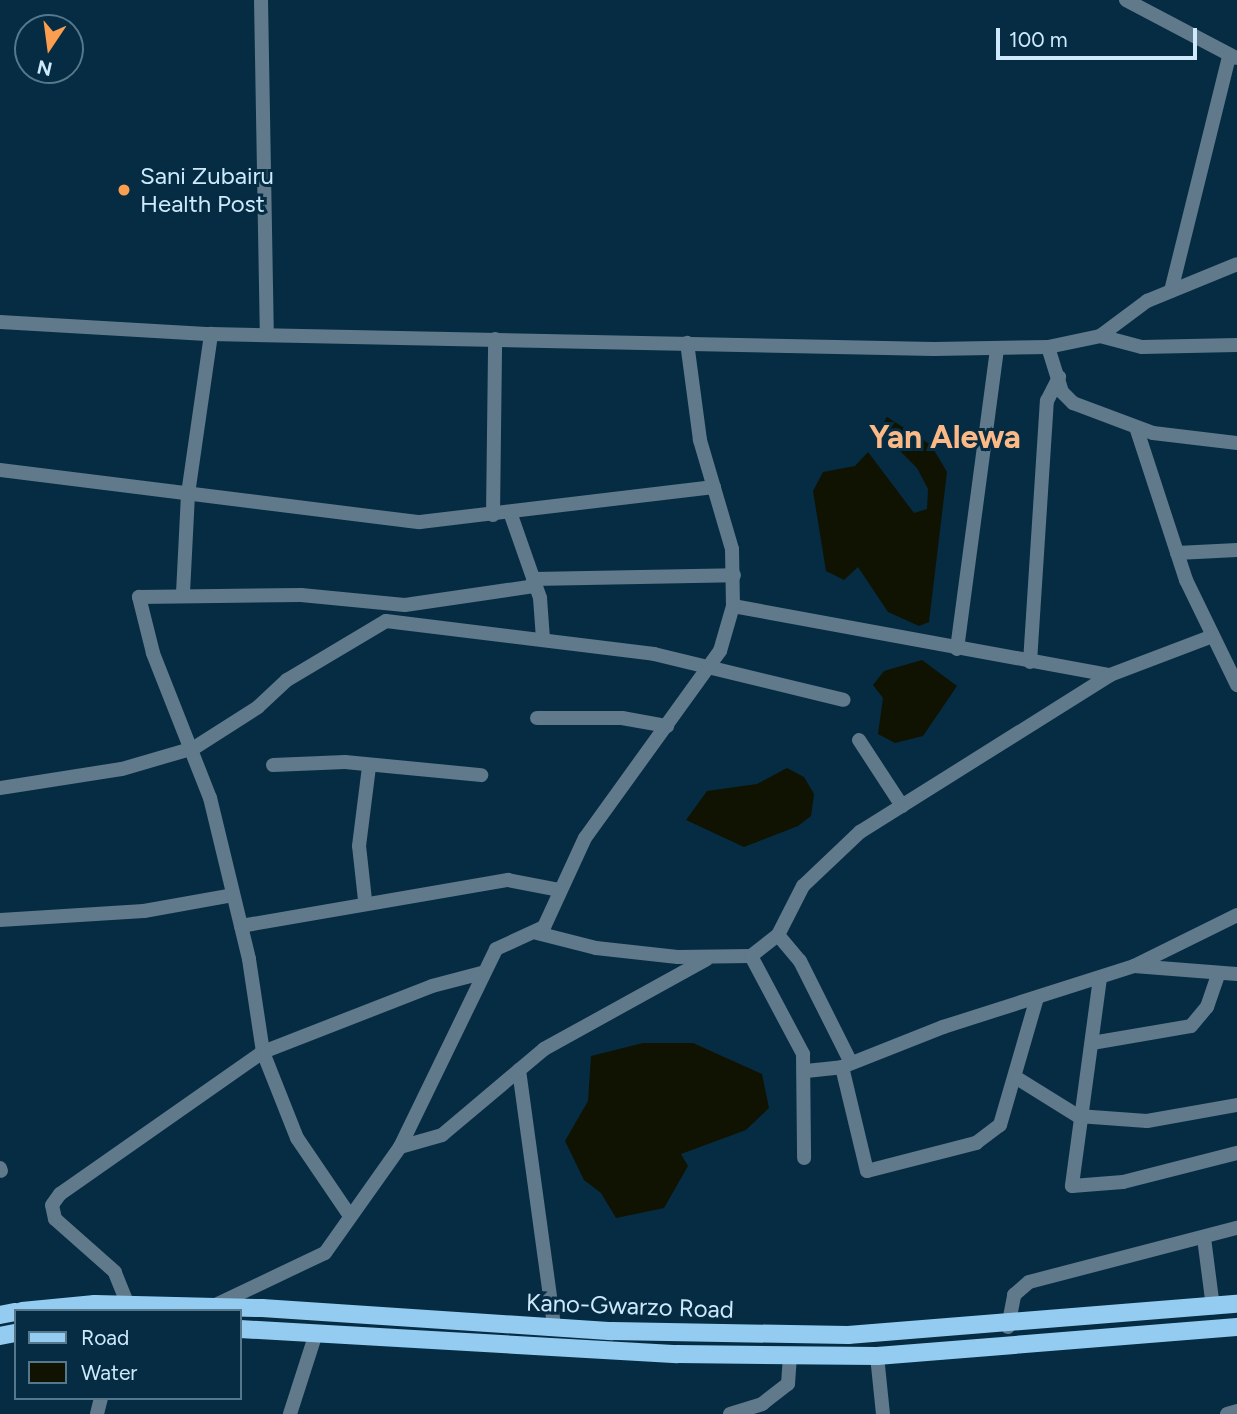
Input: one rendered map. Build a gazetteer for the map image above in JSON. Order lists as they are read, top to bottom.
{
  "streets": {
    "main road": ["Kano-Gwarzo Road"]
  },
  "districts": ["Yan Alewa"],
  "places": ["Sani Zubairu Health Post"],
  "legend": ["Road", "Water"],
  "scale_bar": "100 m",
  "north": "bottom"
}
